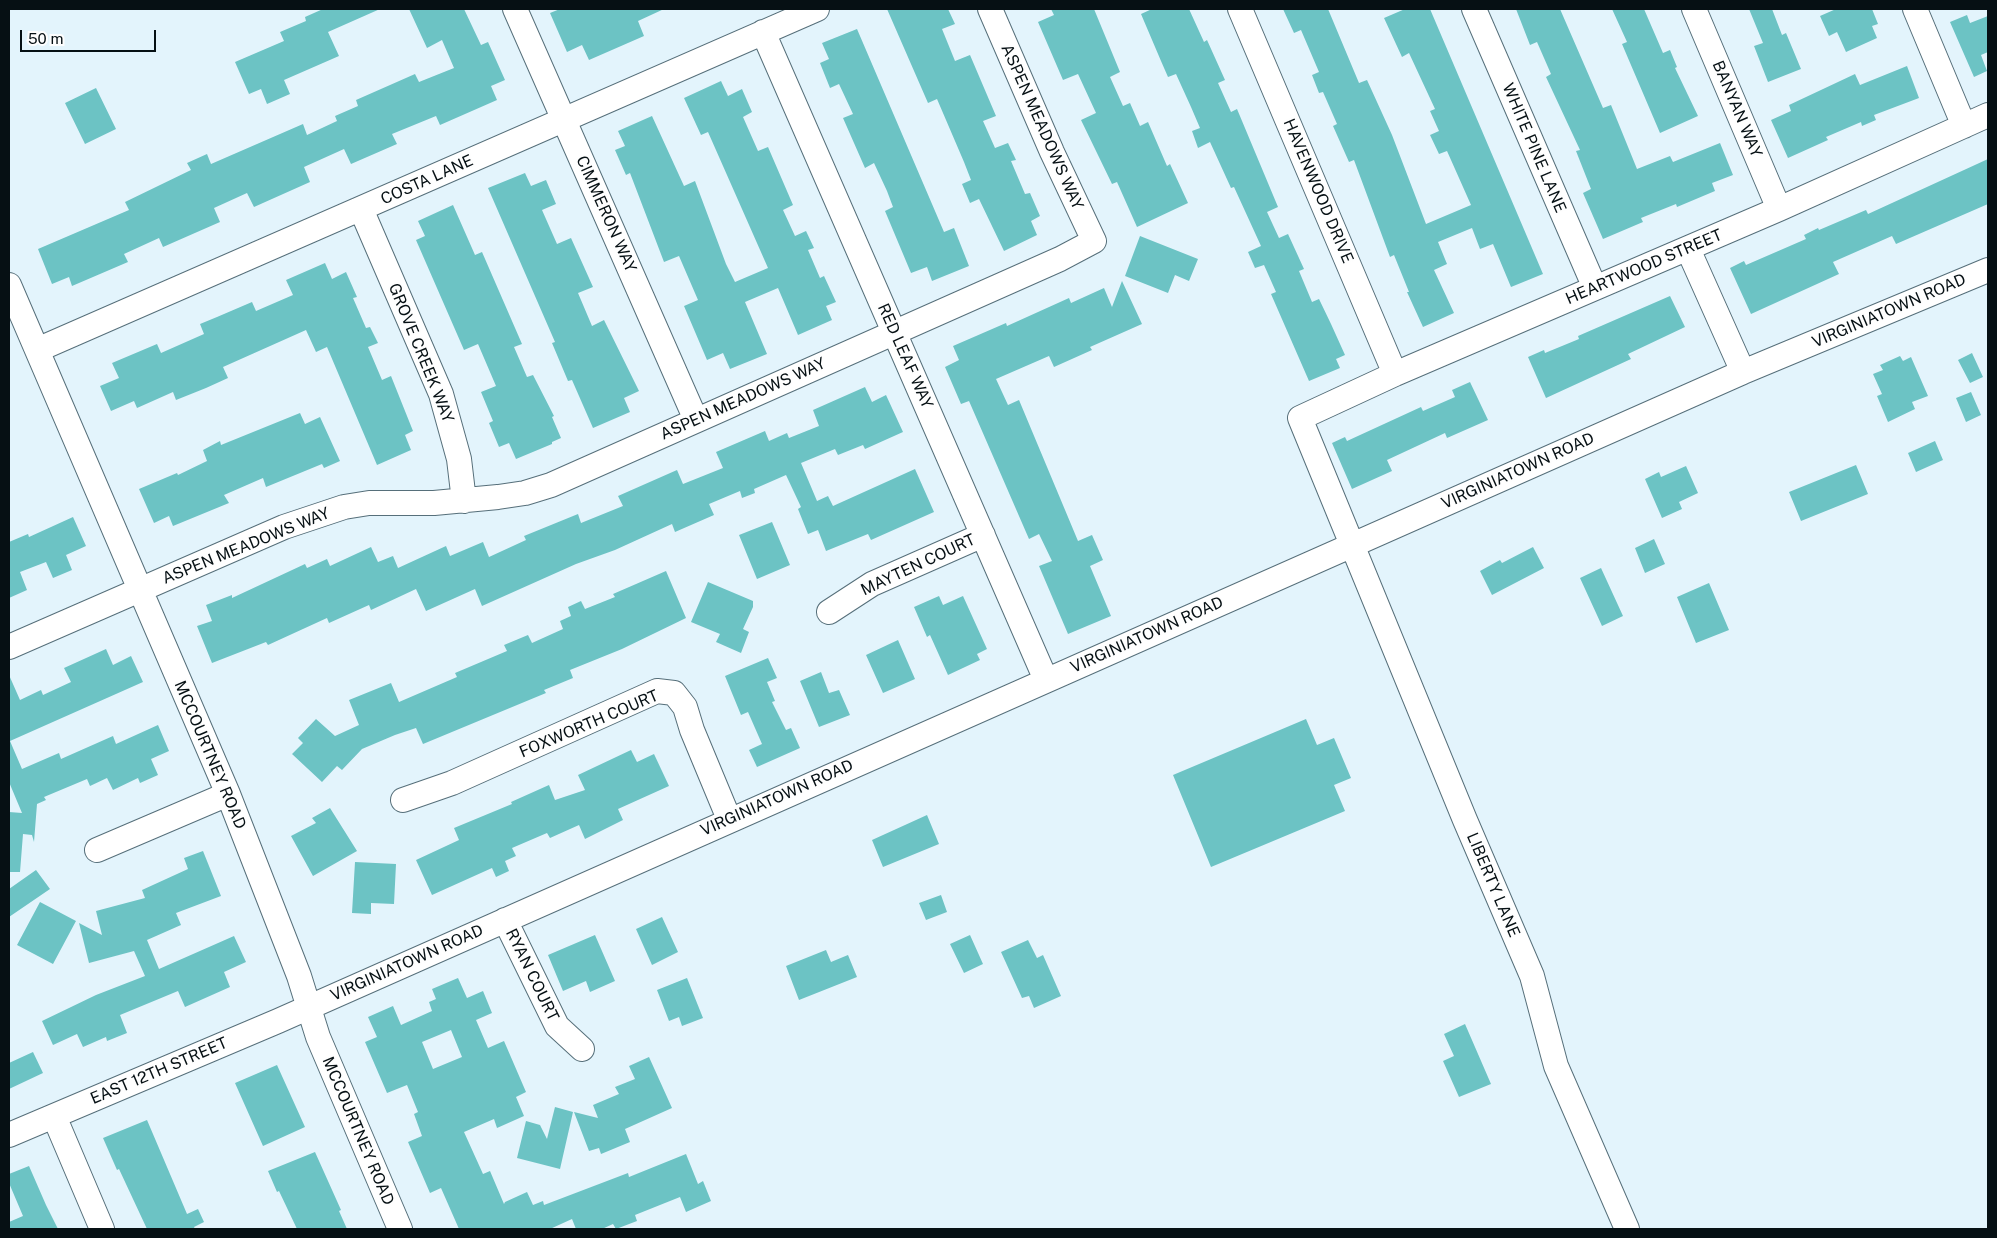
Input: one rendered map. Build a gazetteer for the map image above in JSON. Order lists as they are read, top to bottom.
{
  "streets": {
    "street": [
      "BANYAN WAY",
      "ASPEN MEADOWS WAY",
      "WHITE PINE LANE",
      "COSTA LANE",
      "HAVENWOOD DRIVE",
      "CIMMERON WAY",
      "HEARTWOOD STREET",
      "VIRGINIATOWN ROAD",
      "GROVE CREEK WAY",
      "RED LEAF WAY",
      "MAYTEN COURT",
      "FOXWORTH COURT",
      "MCCOURTNEY ROAD",
      "LIBERTY LANE",
      "RYAN COURT",
      "EAST 12TH STREET"
    ]
  },
  "crossings": [
    ["BANYAN WAY", "HEARTWOOD STREET"],
    ["ASPEN MEADOWS WAY", "CIMMERON WAY"],
    ["ASPEN MEADOWS WAY", "GROVE CREEK WAY"],
    ["ASPEN MEADOWS WAY", "RED LEAF WAY"],
    ["ASPEN MEADOWS WAY", "MCCOURTNEY ROAD"],
    ["WHITE PINE LANE", "HEARTWOOD STREET"],
    ["COSTA LANE", "CIMMERON WAY"],
    ["COSTA LANE", "GROVE CREEK WAY"],
    ["COSTA LANE", "RED LEAF WAY"],
    ["COSTA LANE", "MCCOURTNEY ROAD"],
    ["HAVENWOOD DRIVE", "HEARTWOOD STREET"],
    ["HEARTWOOD STREET", "LIBERTY LANE"],
    ["VIRGINIATOWN ROAD", "RED LEAF WAY"],
    ["VIRGINIATOWN ROAD", "FOXWORTH COURT"],
    ["VIRGINIATOWN ROAD", "MCCOURTNEY ROAD"],
    ["VIRGINIATOWN ROAD", "LIBERTY LANE"],
    ["VIRGINIATOWN ROAD", "RYAN COURT"],
    ["VIRGINIATOWN ROAD", "EAST 12TH STREET"],
    ["RED LEAF WAY", "MAYTEN COURT"],
    ["MCCOURTNEY ROAD", "EAST 12TH STREET"]
  ],
  "scale_bar": "50 m"
}
